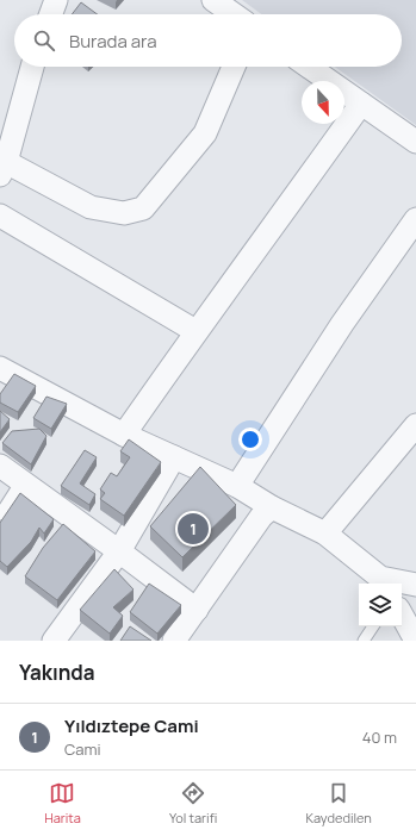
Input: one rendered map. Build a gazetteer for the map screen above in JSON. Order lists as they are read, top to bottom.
{
  "north": "bottom",
  "page": {
    "search": "Burada ara",
    "pins": "1",
    "heading": "Yakında",
    "list": [
      {
        "mark": "1",
        "name": "Yıldıztepe Cami",
        "note": "Cami",
        "value": "40 m"
      }
    ],
    "nav": ["Harita", "Yol tarifi", "Kaydedilen"]
  }
}
